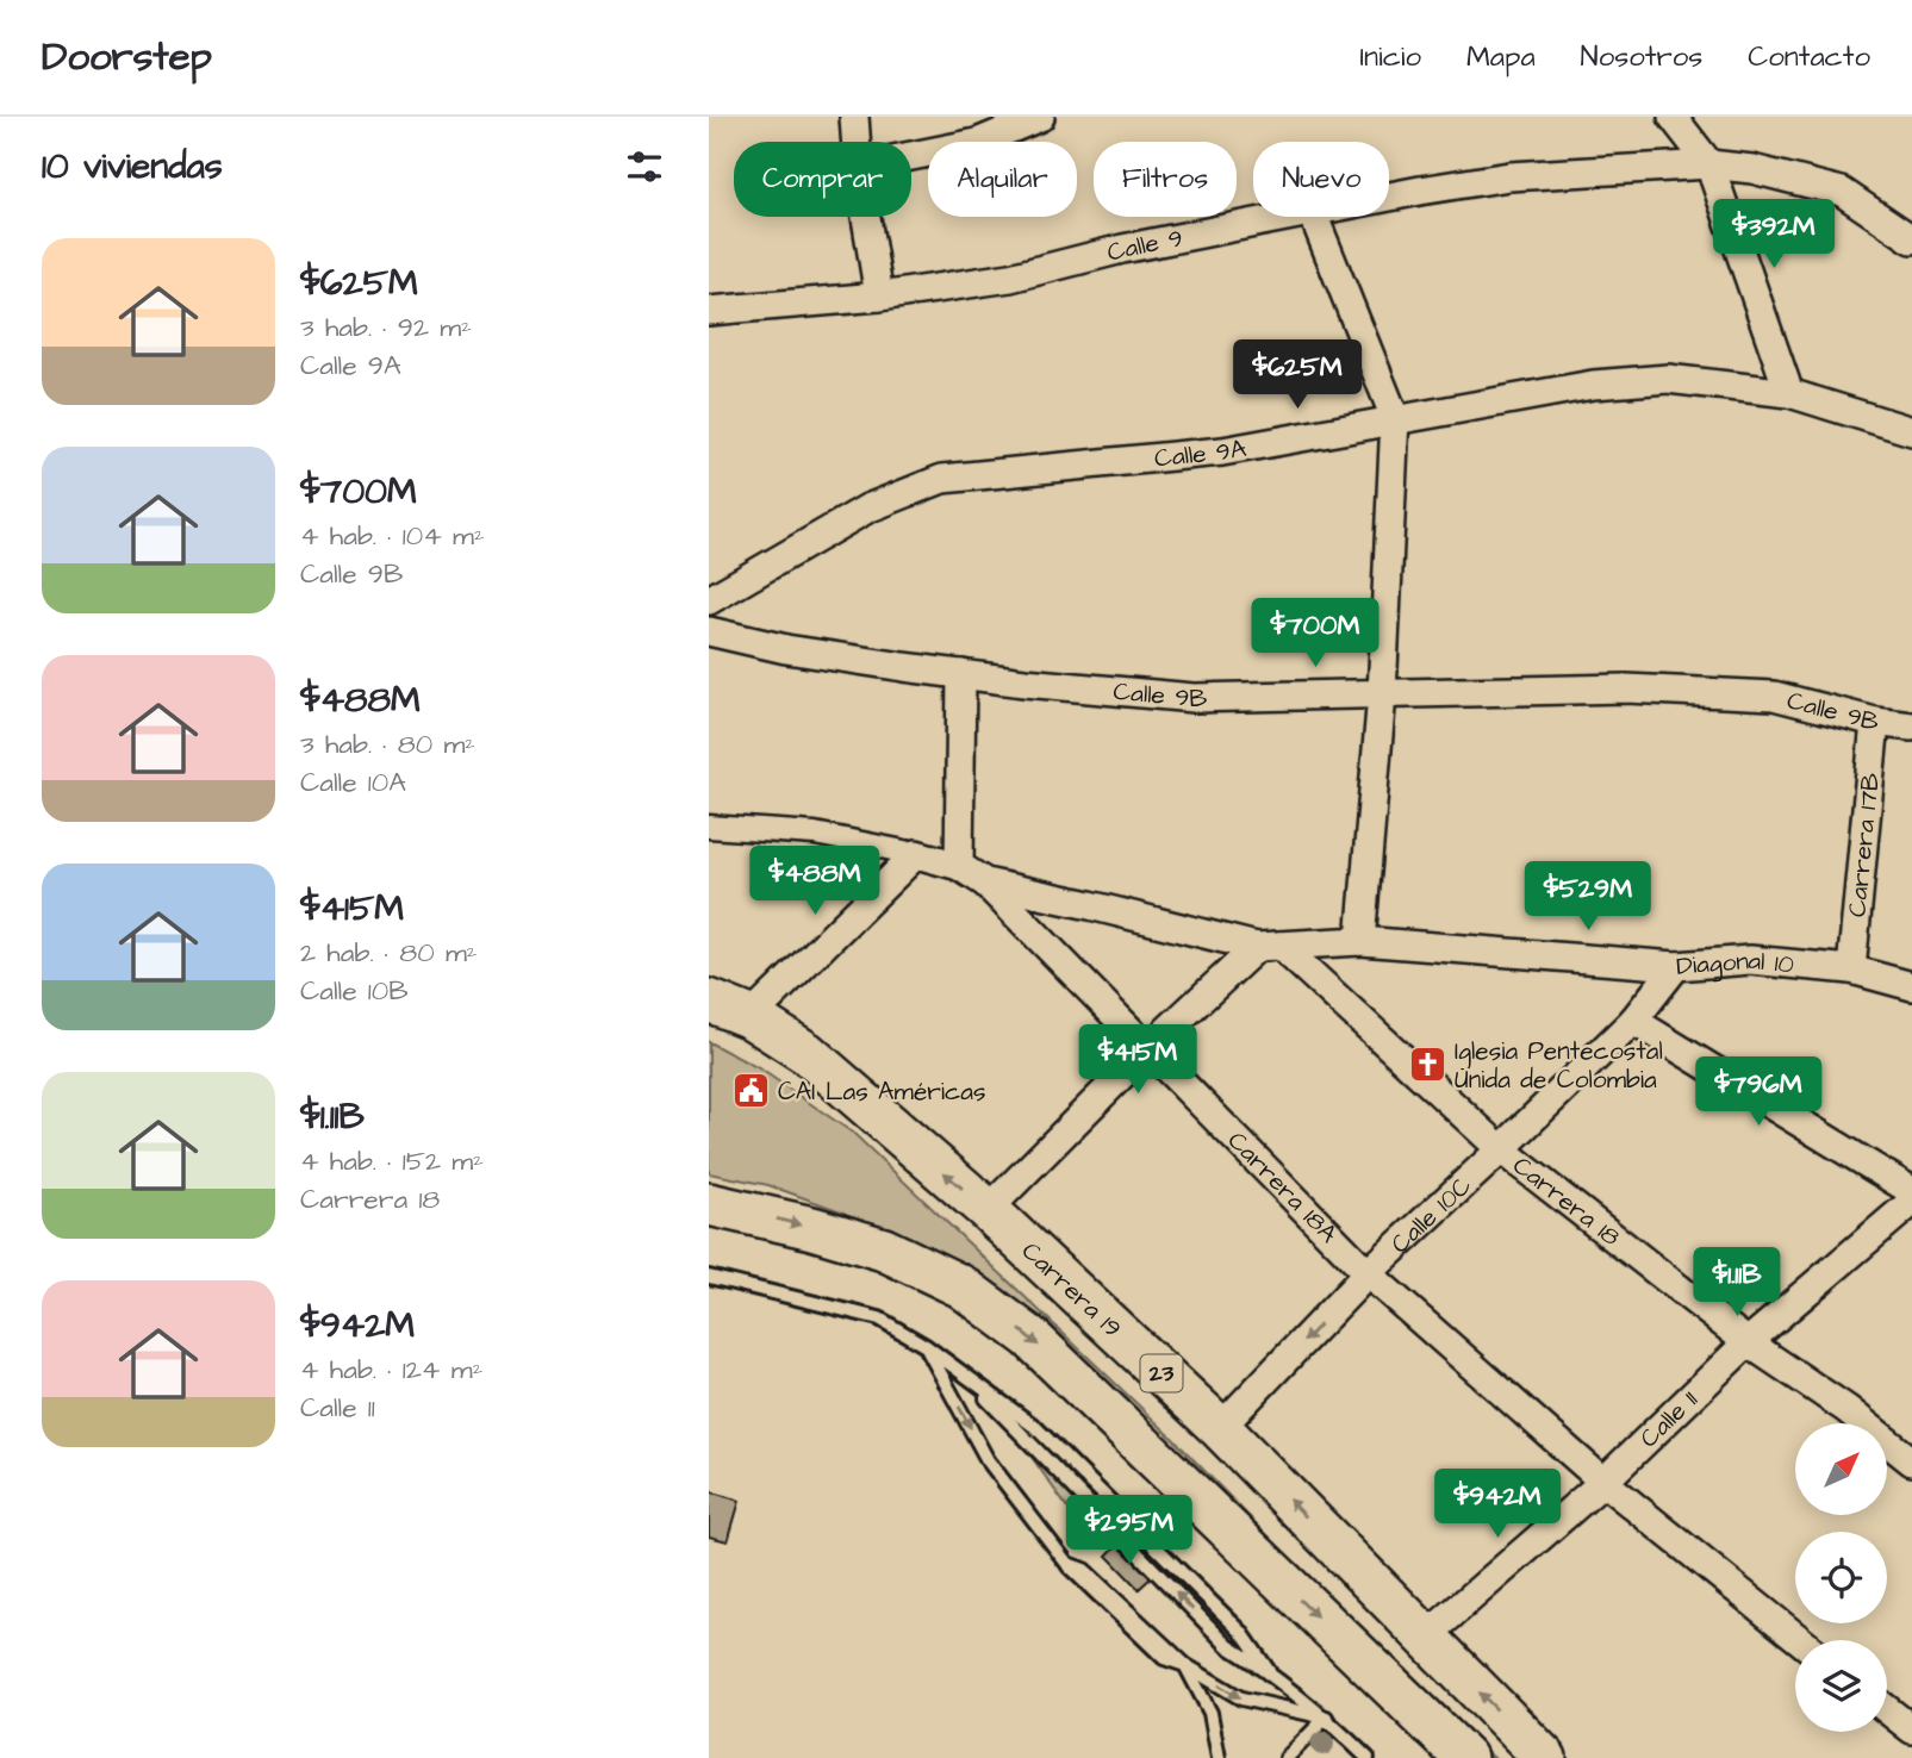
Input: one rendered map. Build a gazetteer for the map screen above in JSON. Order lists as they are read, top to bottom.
{
  "streets": {
    "main road": ["Carrera 19", "23"],
    "street": [
      "Calle 9",
      "Calle 9A",
      "Calle 9B",
      "Carrera 17B",
      "Diagonal 10",
      "Carrera 18A",
      "Carrera 18",
      "Calle 10C",
      "Calle 11"
    ]
  },
  "crossings": [
    ["Calle 9B", "Carrera 17B"],
    ["Carrera 17B", "Diagonal 10"],
    ["Diagonal 10", "Carrera 18"],
    ["Diagonal 10", "Calle 10C"],
    ["Carrera 18A", "Carrera 18"],
    ["Carrera 18A", "Calle 10C"],
    ["Carrera 18A", "Calle 11"],
    ["Carrera 18", "Calle 10C"],
    ["Carrera 18", "Calle 11"],
    ["Calle 10C", "Carrera 19"],
    ["Carrera 19", "Calle 11"]
  ],
  "places": {
    "church": ["Iglesia Pentecostal Unida de Colombia"],
    "public building": ["CAI Las Américas"]
  },
  "north": "top right",
  "page": {
    "header": "Doorstep",
    "nav": [
      "Inicio",
      "Mapa",
      "Nosotros",
      "Contacto"
    ],
    "heading": "10 viviendas",
    "chip": [
      "Comprar",
      "Alquilar",
      "Filtros",
      "Nuevo"
    ],
    "price": [
      "$392M",
      "$625M",
      "$700M",
      "$488M",
      "$529M",
      "$415M",
      "$796M",
      "$1.11B",
      "$942M",
      "$295M"
    ],
    "list": [
      {
        "name": "$625M",
        "note": "3 hab. · 92 m² · Calle 9A"
      },
      {
        "name": "$700M",
        "note": "4 hab. · 104 m² · Calle 9B"
      },
      {
        "name": "$488M",
        "note": "3 hab. · 80 m² · Calle 10A"
      },
      {
        "name": "$415M",
        "note": "2 hab. · 80 m² · Calle 10B"
      },
      {
        "name": "$1.11B",
        "note": "4 hab. · 152 m² · Carrera 18"
      },
      {
        "name": "$942M",
        "note": "4 hab. · 124 m² · Calle 11"
      }
    ]
  }
}
